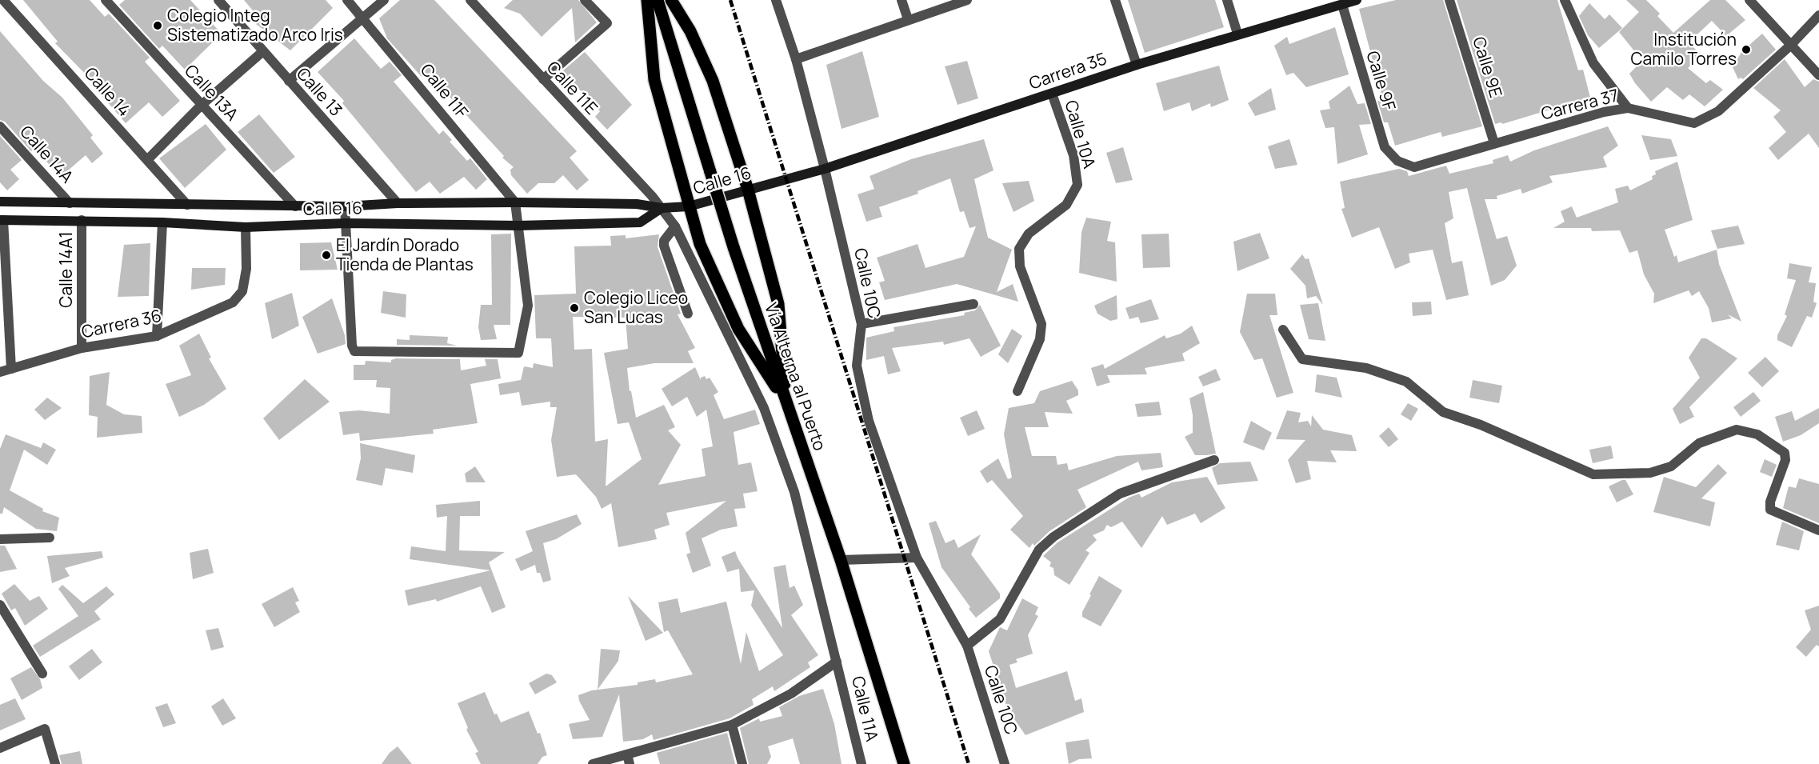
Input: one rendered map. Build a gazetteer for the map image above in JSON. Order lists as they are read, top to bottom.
{
  "streets": {
    "main road": ["Vía Alterna al Puerto"],
    "street": [
      "Calle 9E",
      "Carrera 35",
      "Calle 9F",
      "Calle 11E",
      "Calle 11F",
      "Calle 14",
      "Calle 13",
      "Calle 13A",
      "Carrera 37",
      "Calle 10A",
      "Calle 14A",
      "Calle 16",
      "Calle 14A1",
      "Calle 10C",
      "Carrera 36",
      "Calle 11A"
    ]
  },
  "crossings": [
    ["Calle 9E", "Carrera 37"],
    ["Carrera 35", "Calle 9F"],
    ["Carrera 35", "Calle 10A"],
    ["Carrera 35", "Calle 16"],
    ["Carrera 35", "Calle 10C"],
    ["Calle 9F", "Carrera 37"],
    ["Calle 11E", "Calle 16"],
    ["Calle 11E", "Calle 11A"],
    ["Calle 11F", "Calle 16"],
    ["Calle 14", "Calle 16"],
    ["Calle 13", "Calle 16"],
    ["Calle 13A", "Calle 16"],
    ["Calle 14A", "Calle 16"],
    ["Calle 16", "Calle 14A1"],
    ["Calle 16", "Carrera 36"],
    ["Calle 14A1", "Carrera 36"]
  ],
  "places": [
    "Colegio Integ Sistematizado Arco Iris",
    "Institución Camilo Torres",
    "El Jardín Dorado Tienda de Plantas",
    "Colegio Liceo San Lucas"
  ]
}
